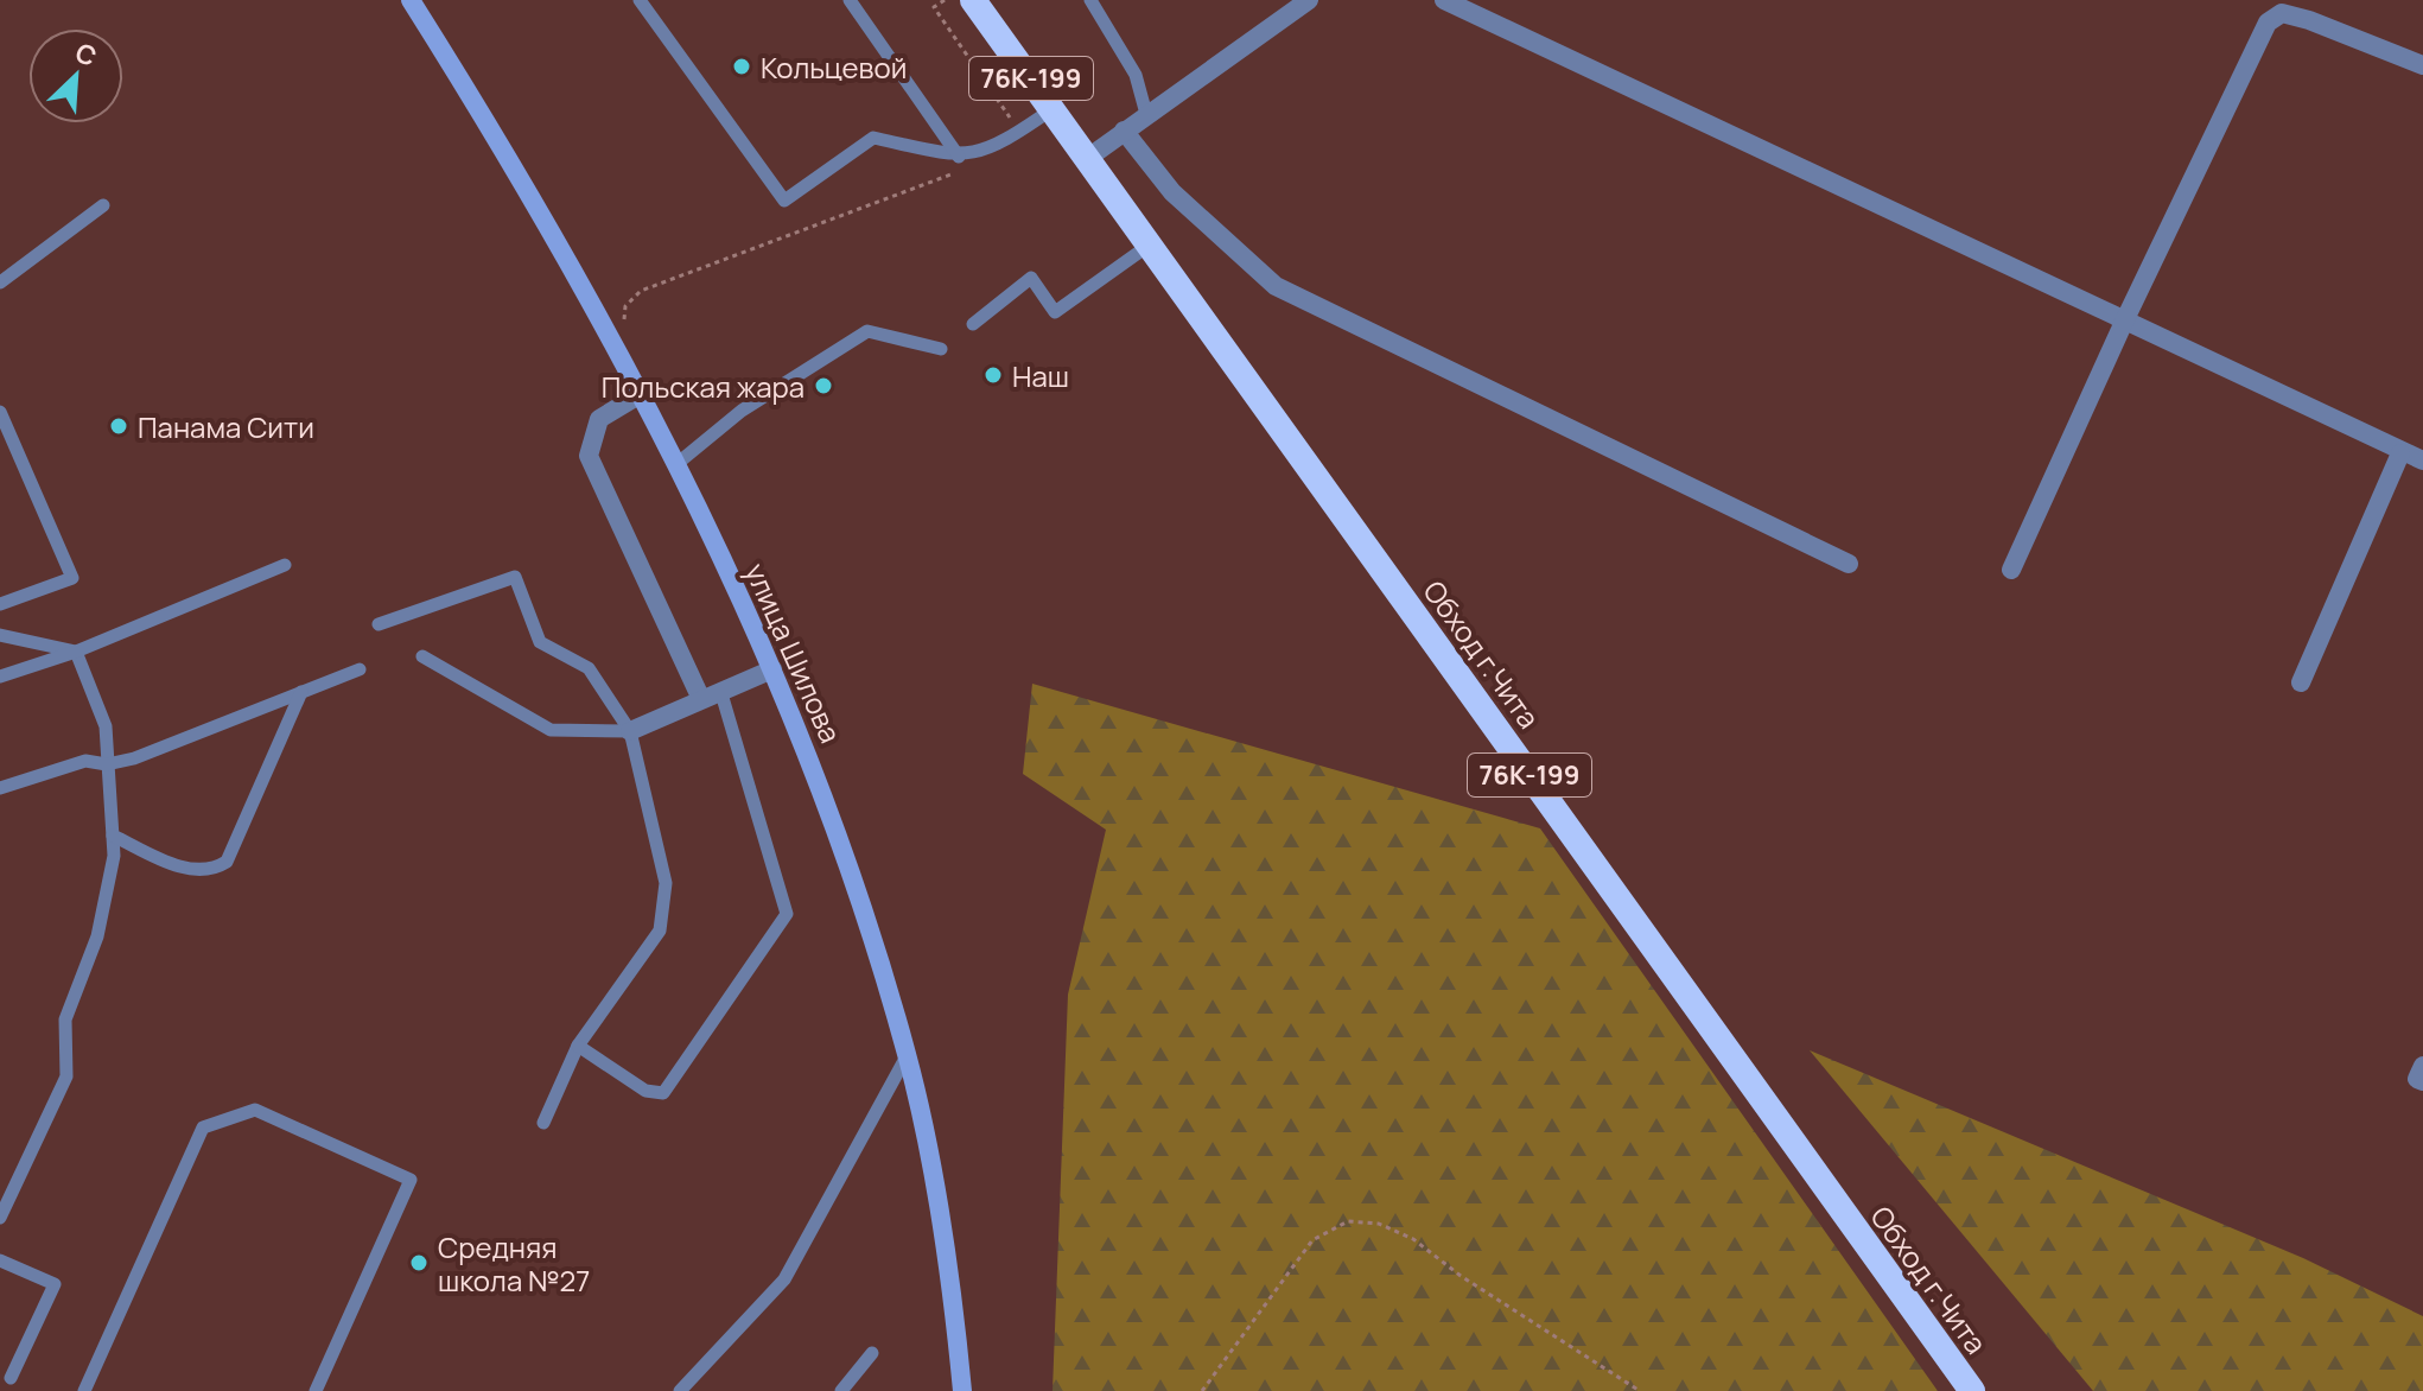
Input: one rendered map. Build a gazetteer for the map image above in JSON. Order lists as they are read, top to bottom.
{
  "streets": {
    "highway": ["76К-199", "Обход г.Чита"],
    "main road": ["улица Шилова"]
  },
  "places": [
    "Кольцевой",
    "Наш",
    "Польская жара",
    "Панама Сити",
    "Средняя школа №27"
  ],
  "north": "top right"
}
